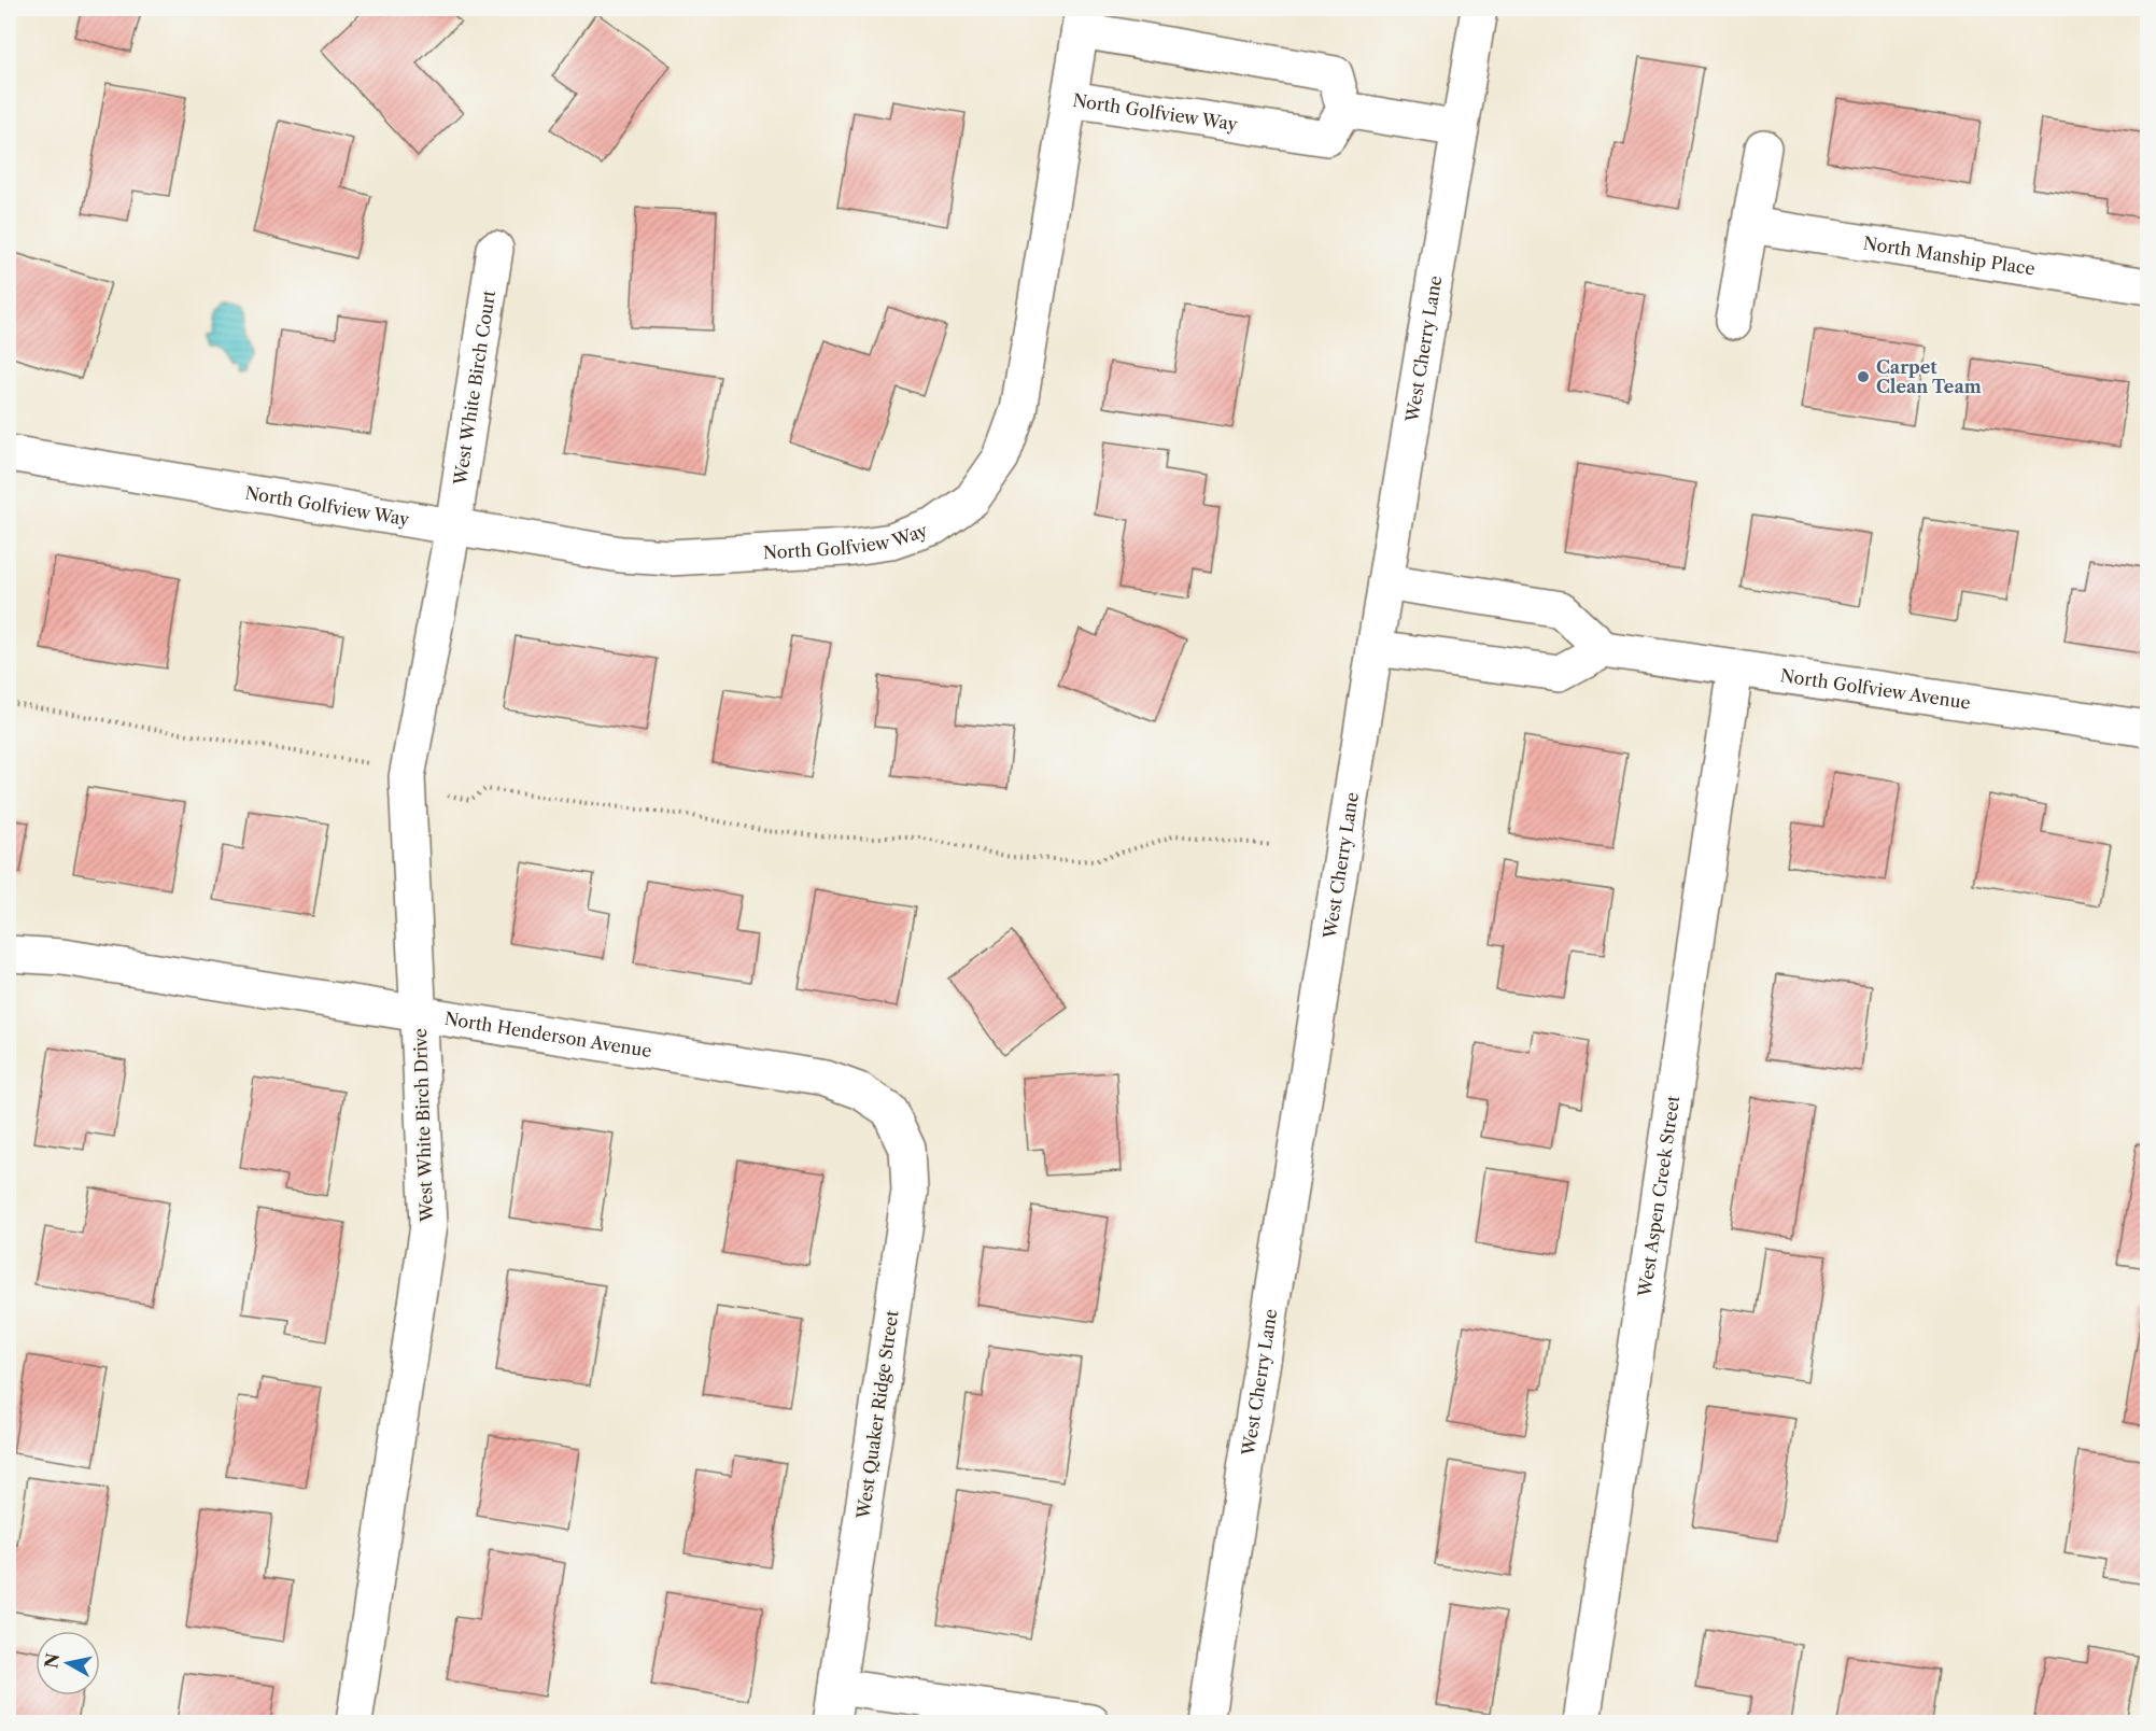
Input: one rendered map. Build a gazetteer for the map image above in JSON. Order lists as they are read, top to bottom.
{
  "streets": {
    "street": [
      "North Golfview Way",
      "North Manship Place",
      "West Cherry Lane",
      "West White Birch Court",
      "North Golfview Avenue",
      "North Henderson Avenue",
      "West White Birch Drive",
      "West Aspen Creek Street",
      "West Quaker Ridge Street"
    ]
  },
  "crossings": [
    ["North Golfview Way", "West White Birch Court"],
    ["North Golfview Way", "West White Birch Drive"],
    ["West White Birch Court", "West White Birch Drive"],
    ["North Golfview Avenue", "West Aspen Creek Street"],
    ["North Henderson Avenue", "West White Birch Drive"],
    ["North Henderson Avenue", "West Quaker Ridge Street"]
  ],
  "places": ["Carpet Clean Team"],
  "north": "left"
}
